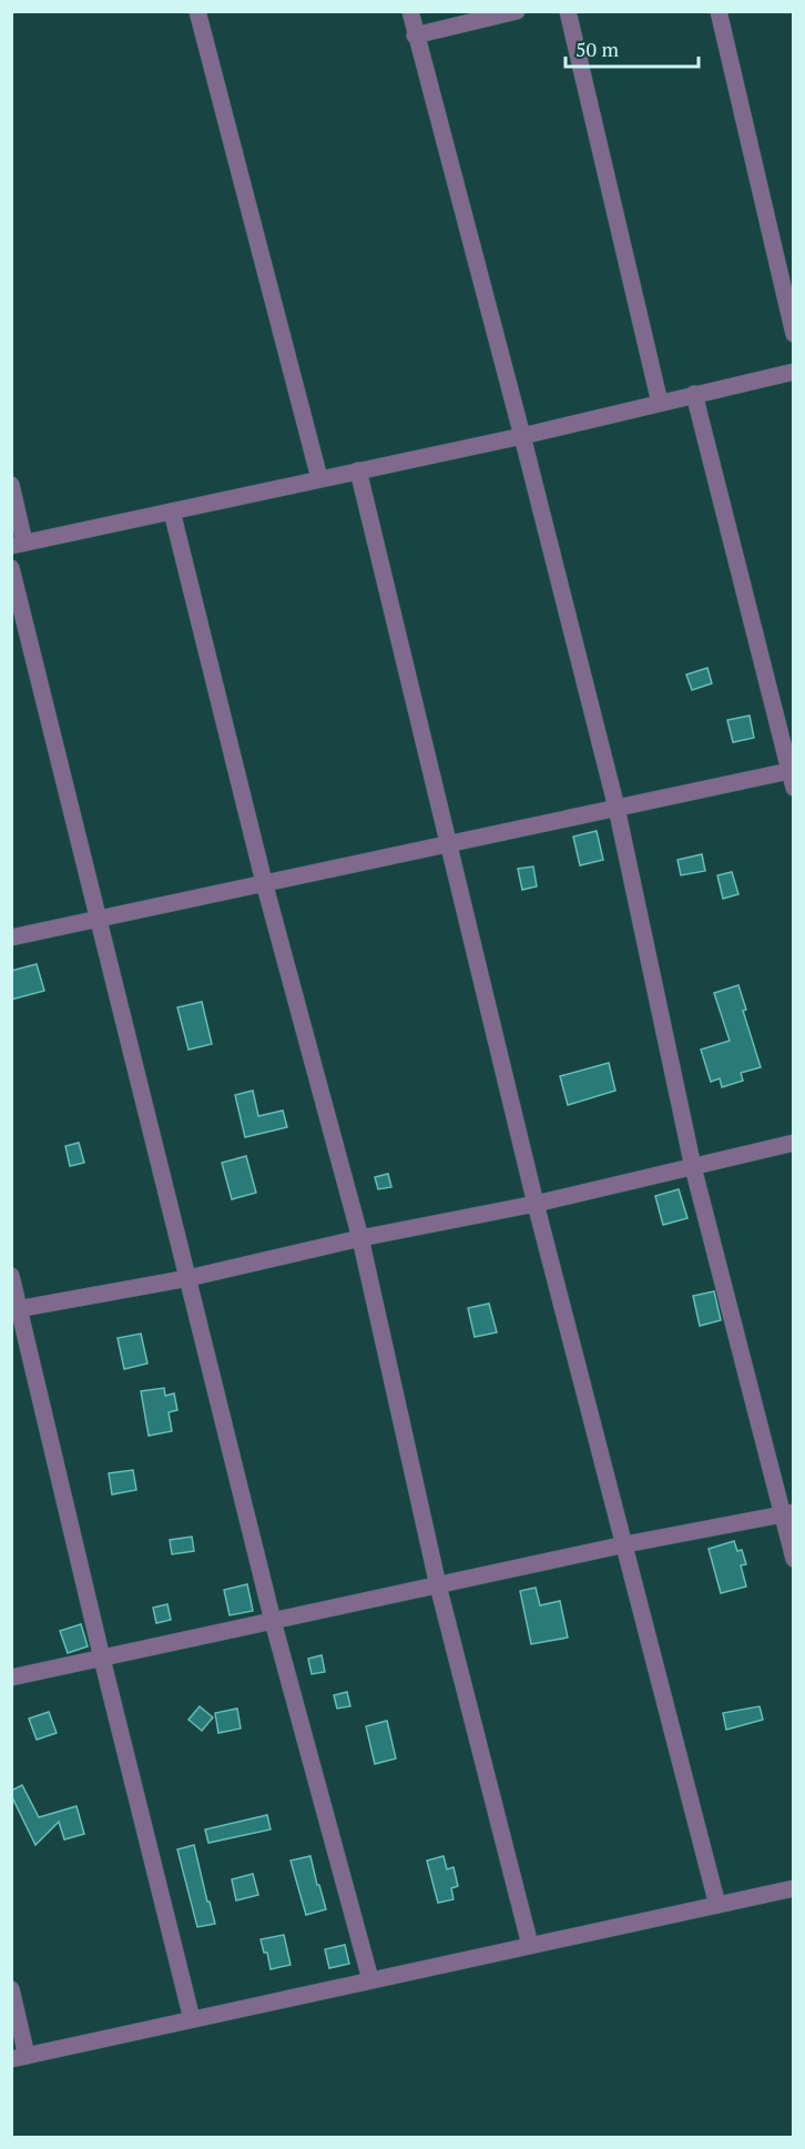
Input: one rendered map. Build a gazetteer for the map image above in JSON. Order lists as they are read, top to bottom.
{
  "scale_bar": "50 m"
}
